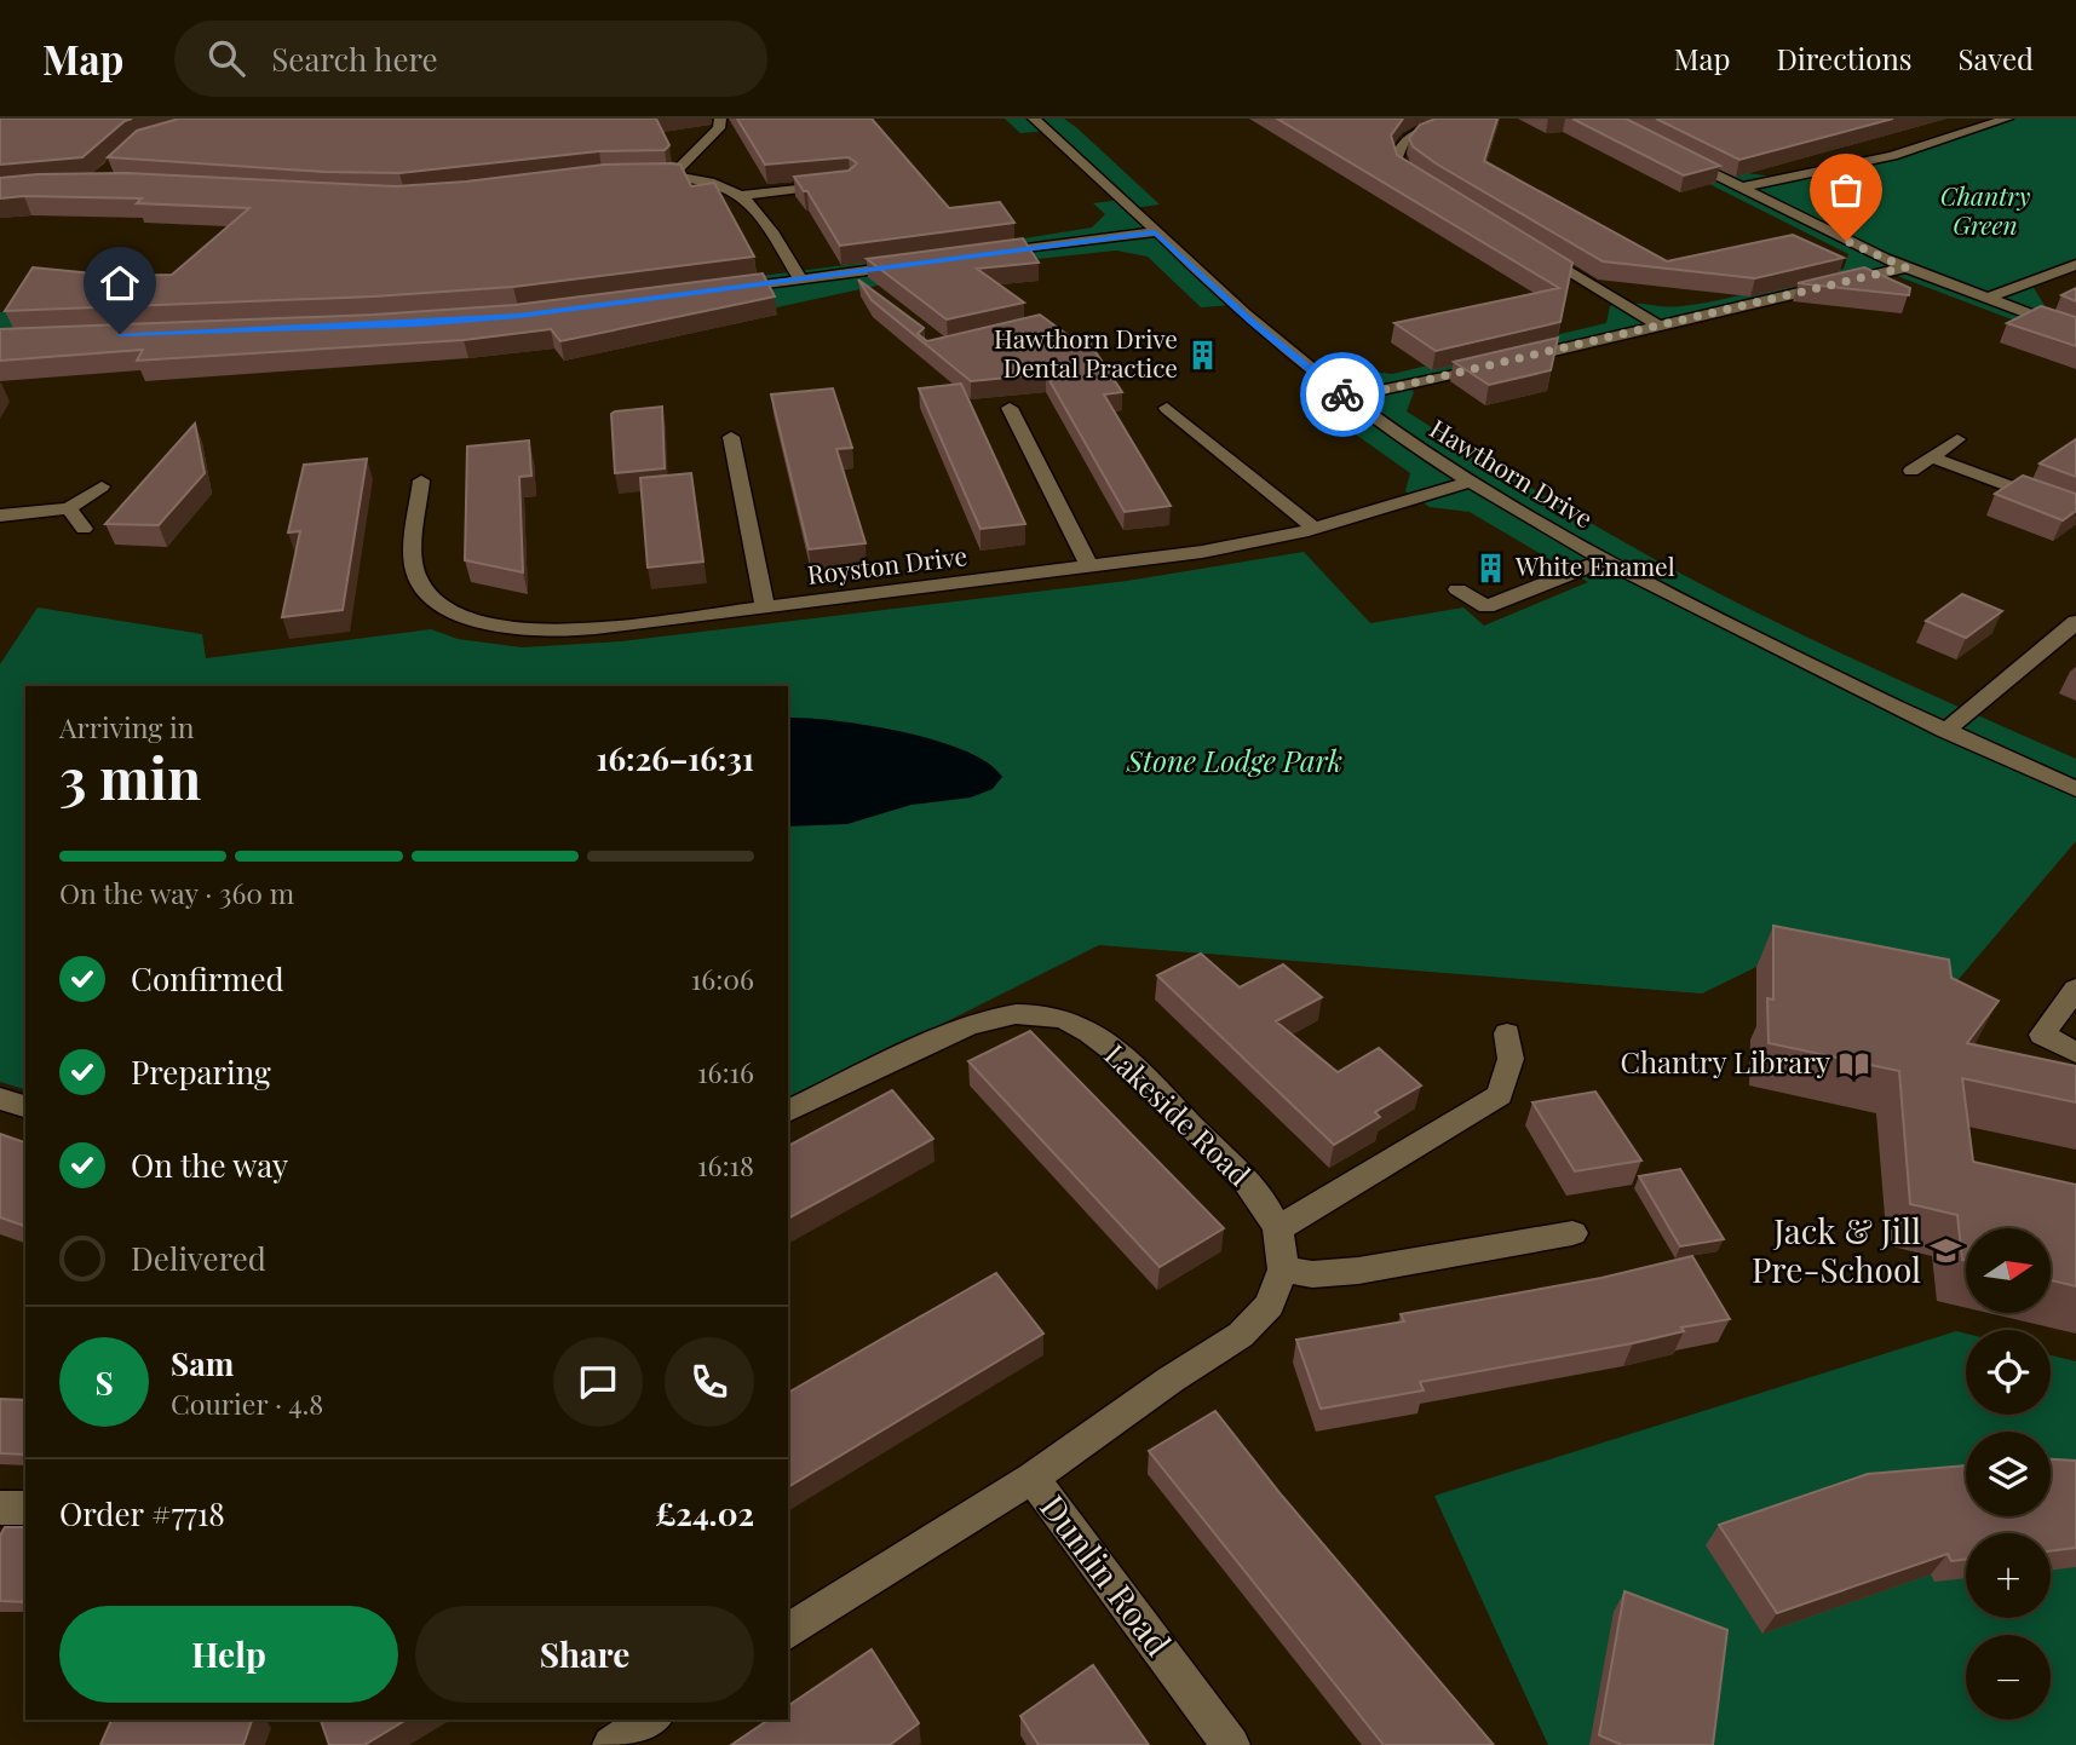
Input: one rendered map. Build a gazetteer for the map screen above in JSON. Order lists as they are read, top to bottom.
{
  "streets": {
    "street": [
      "Hawthorn Drive",
      "Royston Drive",
      "Lakeside Road",
      "Dunlin Road"
    ]
  },
  "crossings": [
    ["Hawthorn Drive", "Royston Drive"]
  ],
  "parks": ["Chantry Green", "Stone Lodge Park"],
  "places": {
    "building": ["Hawthorn Drive Dental Practice", "White Enamel"],
    "library": ["Chantry Library"],
    "school or university": ["Jack & Jill Pre-School"]
  },
  "north": "right",
  "page": {
    "header": "Map",
    "search": "Search here",
    "nav": ["Map", "Directions", "Saved"],
    "heading": ["3 min", "Arriving in", "16:26–16:31"],
    "panel": [
      "Sam",
      "Courier · 4.8",
      "Order #7718",
      "£24.02"
    ],
    "bar": "On the way · 360 m",
    "list": [
      ["Confirmed", "16:06"],
      ["Preparing", "16:16"],
      ["On the way", "16:18"],
      "Delivered"
    ],
    "map_buttons": ["+", "−"],
    "round": "S",
    "buttons": ["Help", "Share"]
  }
}
